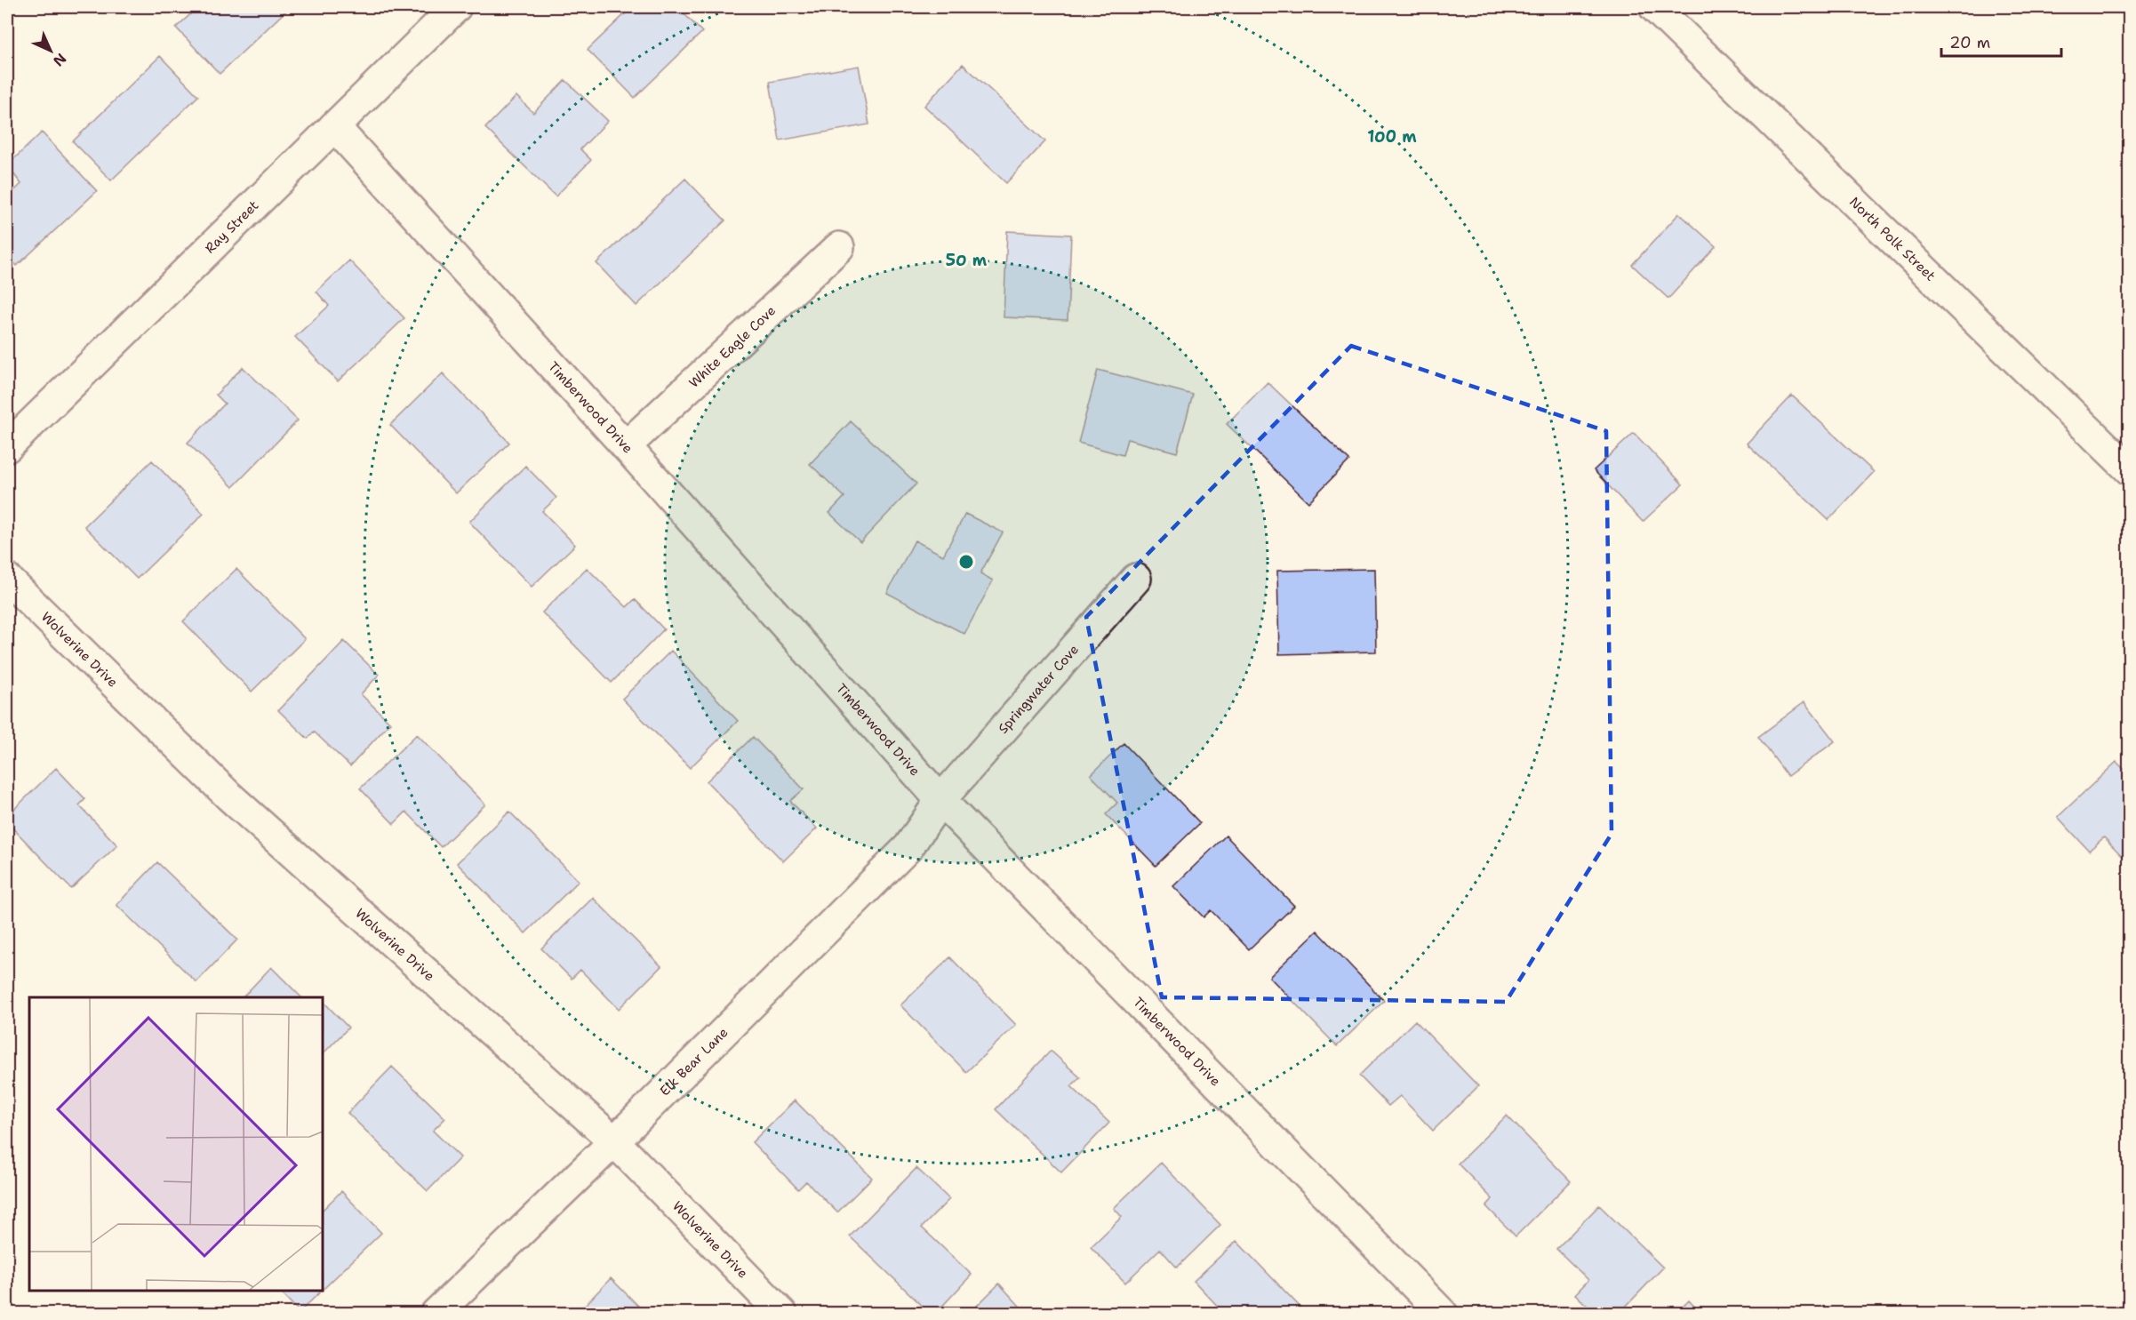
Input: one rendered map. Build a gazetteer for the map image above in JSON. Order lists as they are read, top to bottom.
{
  "streets": {
    "street": [
      "Ray Street",
      "North Polk Street",
      "White Eagle Cove",
      "Timberwood Drive",
      "Wolverine Drive",
      "Springwater Cove",
      "Elk Bear Lane"
    ]
  },
  "crossings": [
    ["Ray Street", "Timberwood Drive"],
    ["White Eagle Cove", "Timberwood Drive"],
    ["Timberwood Drive", "Springwater Cove"],
    ["Timberwood Drive", "Elk Bear Lane"],
    ["Wolverine Drive", "Elk Bear Lane"],
    ["Springwater Cove", "Elk Bear Lane"]
  ],
  "scale_bar": "20 m",
  "north": "bottom right",
  "rings": ["100 m", "50 m"]
}
